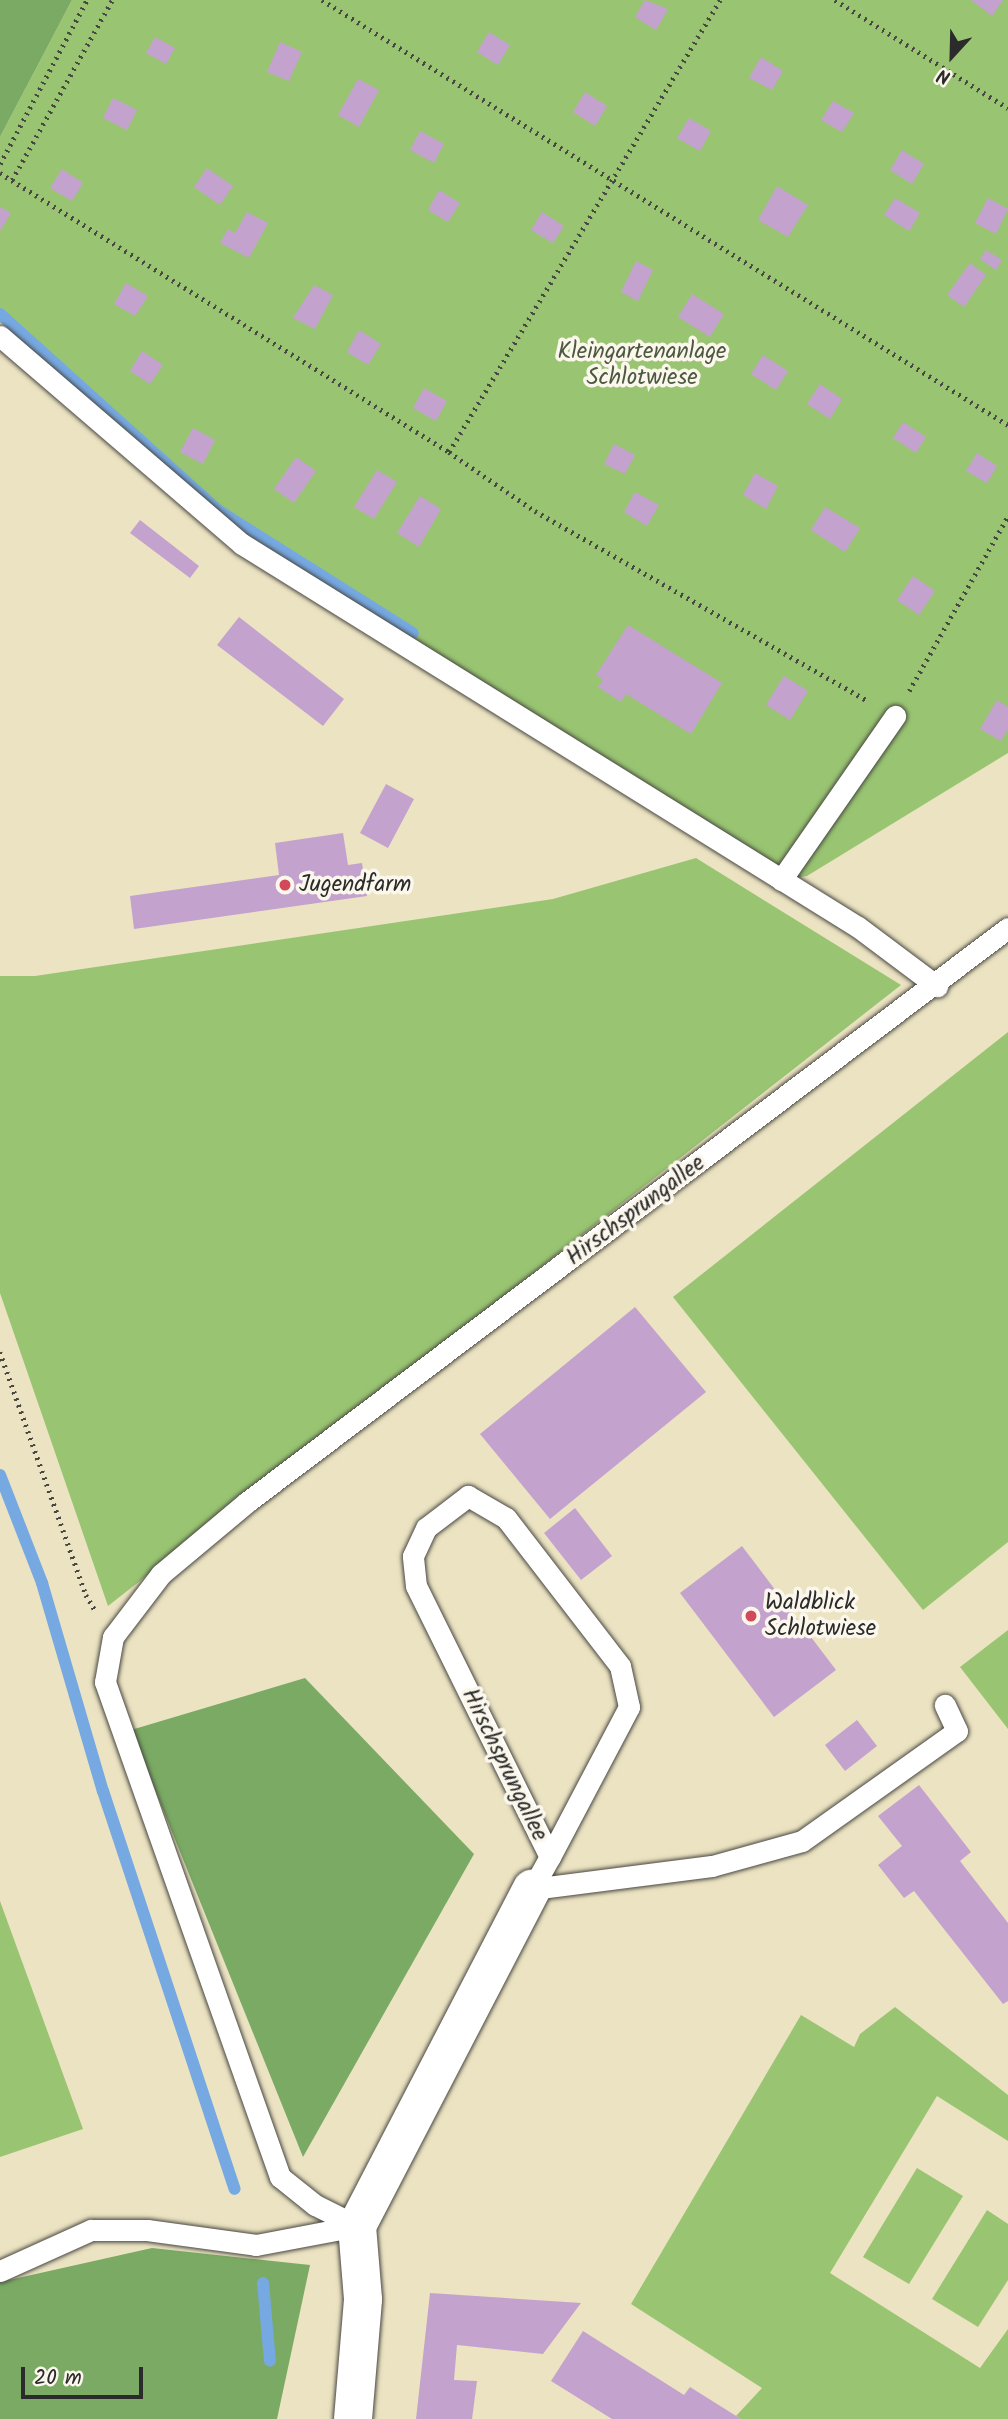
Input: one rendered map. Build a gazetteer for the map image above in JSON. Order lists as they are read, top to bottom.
{
  "streets": {
    "lane": ["Hirschsprungallee"]
  },
  "parks": ["Kleingartenanlage Schlotwiese"],
  "places": ["Jugendfarm", "Waldblick Schlotwiese"],
  "scale_bar": "20 m",
  "north": "bottom"
}
